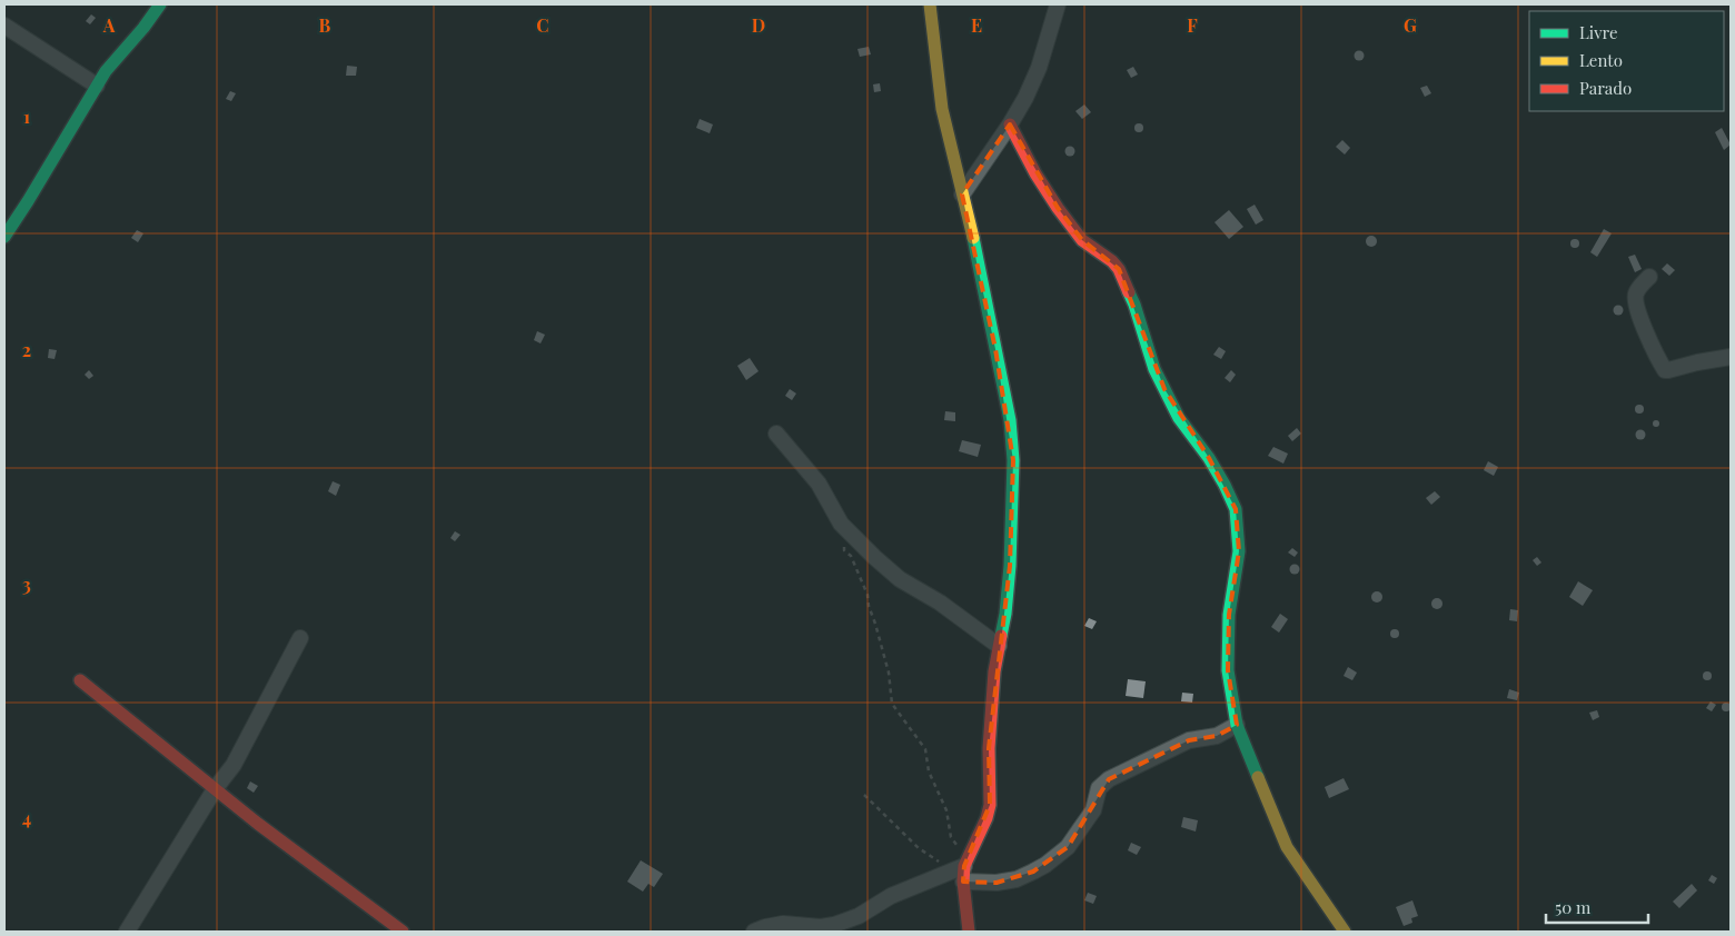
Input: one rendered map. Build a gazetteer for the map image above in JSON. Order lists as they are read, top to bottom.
{
  "legend": ["Livre", "Lento", "Parado"],
  "scale_bar": "50 m",
  "grid": {
    "columns": [
      "A",
      "B",
      "C",
      "D",
      "E",
      "F",
      "G"
    ],
    "rows": [
      "1",
      "2",
      "3",
      "4"
    ]
  }
}
